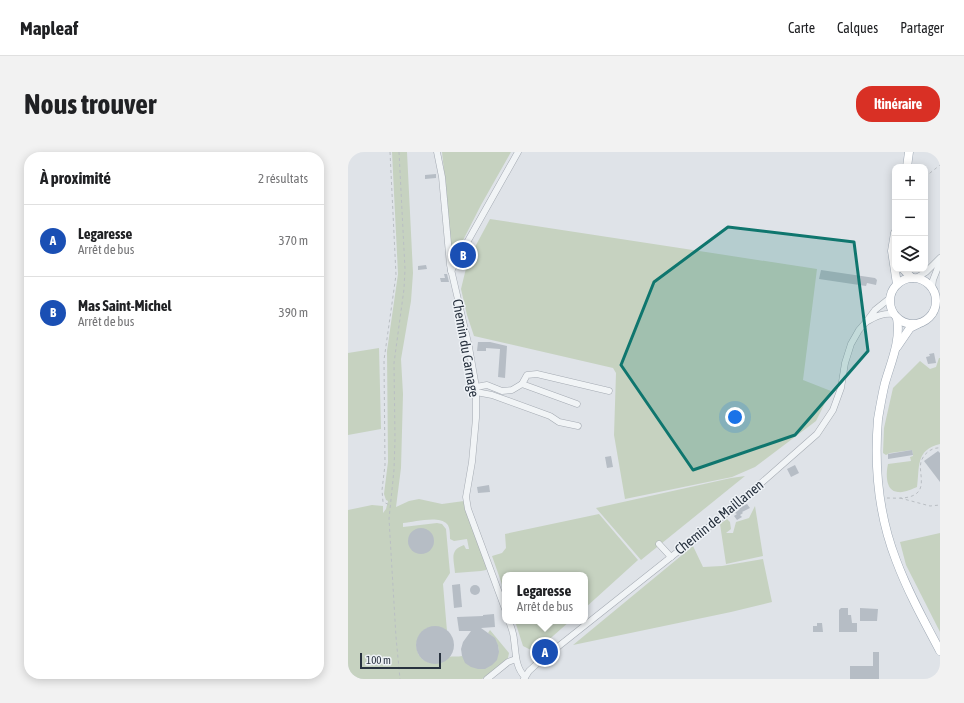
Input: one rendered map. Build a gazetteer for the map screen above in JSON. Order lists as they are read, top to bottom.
{
  "streets": {
    "street": ["Chemin du Carnage", "Chemin de Maillanen"]
  },
  "scale_bar": "100 m",
  "page": {
    "header": "Mapleaf",
    "nav": ["Carte", "Calques", "Partager"],
    "buttons": "Itinéraire",
    "title": "Nous trouver",
    "heading": ["À proximité", "2 résultats"],
    "map_buttons": ["+", "−"],
    "list": [
      {
        "mark": "A",
        "name": "Legaresse",
        "note": "Arrêt de bus",
        "value": "370 m"
      },
      {
        "mark": "B",
        "name": "Mas Saint-Michel",
        "note": "Arrêt de bus",
        "value": "390 m"
      }
    ],
    "pins": ["B", "A"],
    "popup": ["Legaresse", "Arrêt de bus"],
    "scale": "100 m"
  }
}
